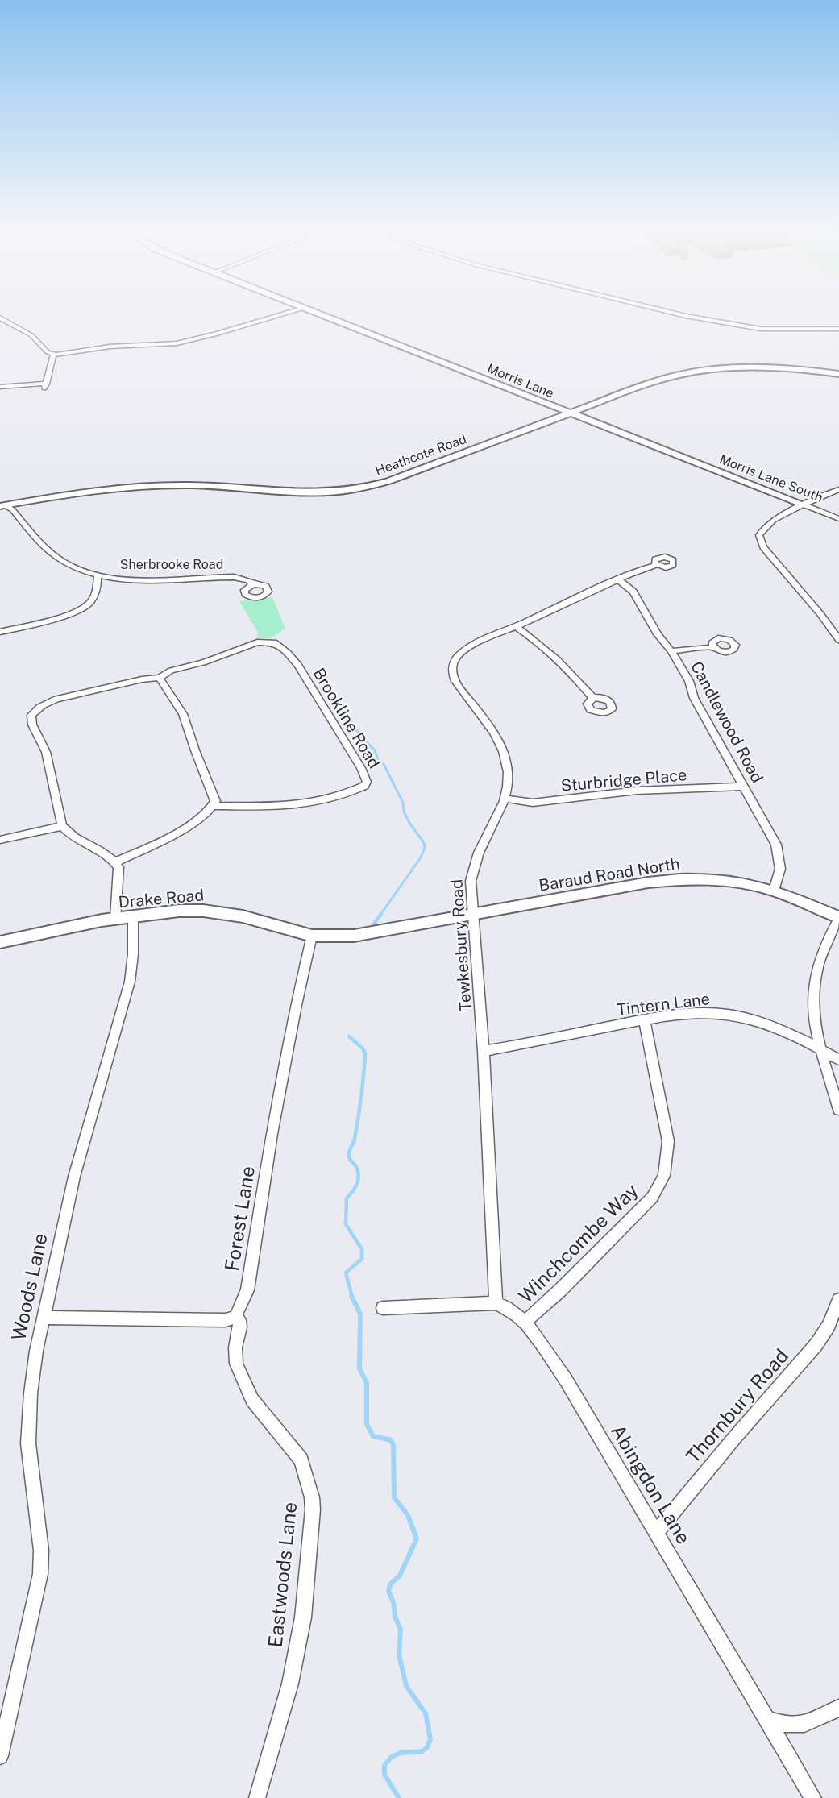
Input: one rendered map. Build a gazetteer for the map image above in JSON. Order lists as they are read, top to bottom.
{
  "streets": {
    "street": [
      "Morris Lane",
      "Heathcote Road",
      "Morris Lane South",
      "Sherbrooke Road",
      "Brookline Road",
      "Candlewood Road",
      "Sturbridge Place",
      "Baraud Road North",
      "Drake Road",
      "Tewkesbury Road",
      "Tintern Lane",
      "Forest Lane",
      "Winchcombe Way",
      "Woods Lane",
      "Thornbury Road",
      "Abingdon Lane",
      "Eastwoods Lane"
    ]
  },
  "crossings": [
    ["Morris Lane", "Heathcote Road"],
    ["Morris Lane", "Morris Lane South"],
    ["Heathcote Road", "Sherbrooke Road"],
    ["Candlewood Road", "Sturbridge Place"],
    ["Candlewood Road", "Baraud Road North"],
    ["Candlewood Road", "Tewkesbury Road"],
    ["Sturbridge Place", "Tewkesbury Road"],
    ["Baraud Road North", "Drake Road"],
    ["Baraud Road North", "Tewkesbury Road"],
    ["Drake Road", "Forest Lane"],
    ["Drake Road", "Woods Lane"],
    ["Tewkesbury Road", "Tintern Lane"],
    ["Tewkesbury Road", "Abingdon Lane"],
    ["Tintern Lane", "Winchcombe Way"],
    ["Forest Lane", "Eastwoods Lane"],
    ["Winchcombe Way", "Abingdon Lane"],
    ["Thornbury Road", "Abingdon Lane"]
  ]
}
